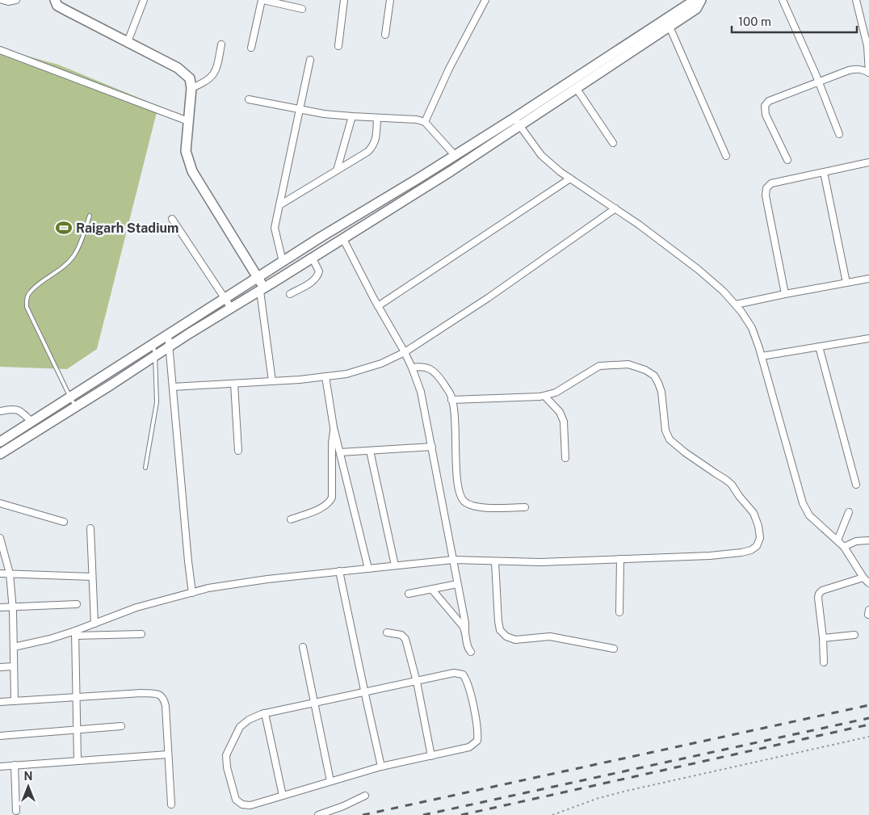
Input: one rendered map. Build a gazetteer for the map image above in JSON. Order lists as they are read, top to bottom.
{
  "places": {
    "sports": ["Raigarh Stadium"]
  },
  "scale_bar": "100 m",
  "north": "top"
}
